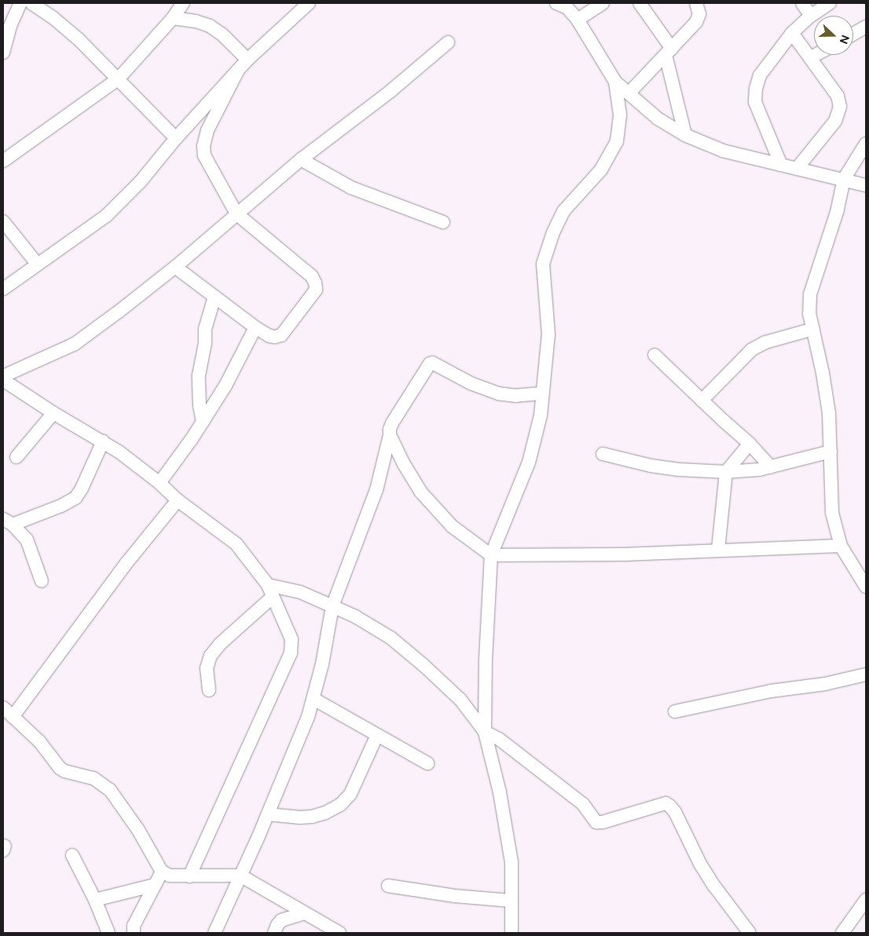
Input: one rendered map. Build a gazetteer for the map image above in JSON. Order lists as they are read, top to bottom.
{
  "north": "right"
}
